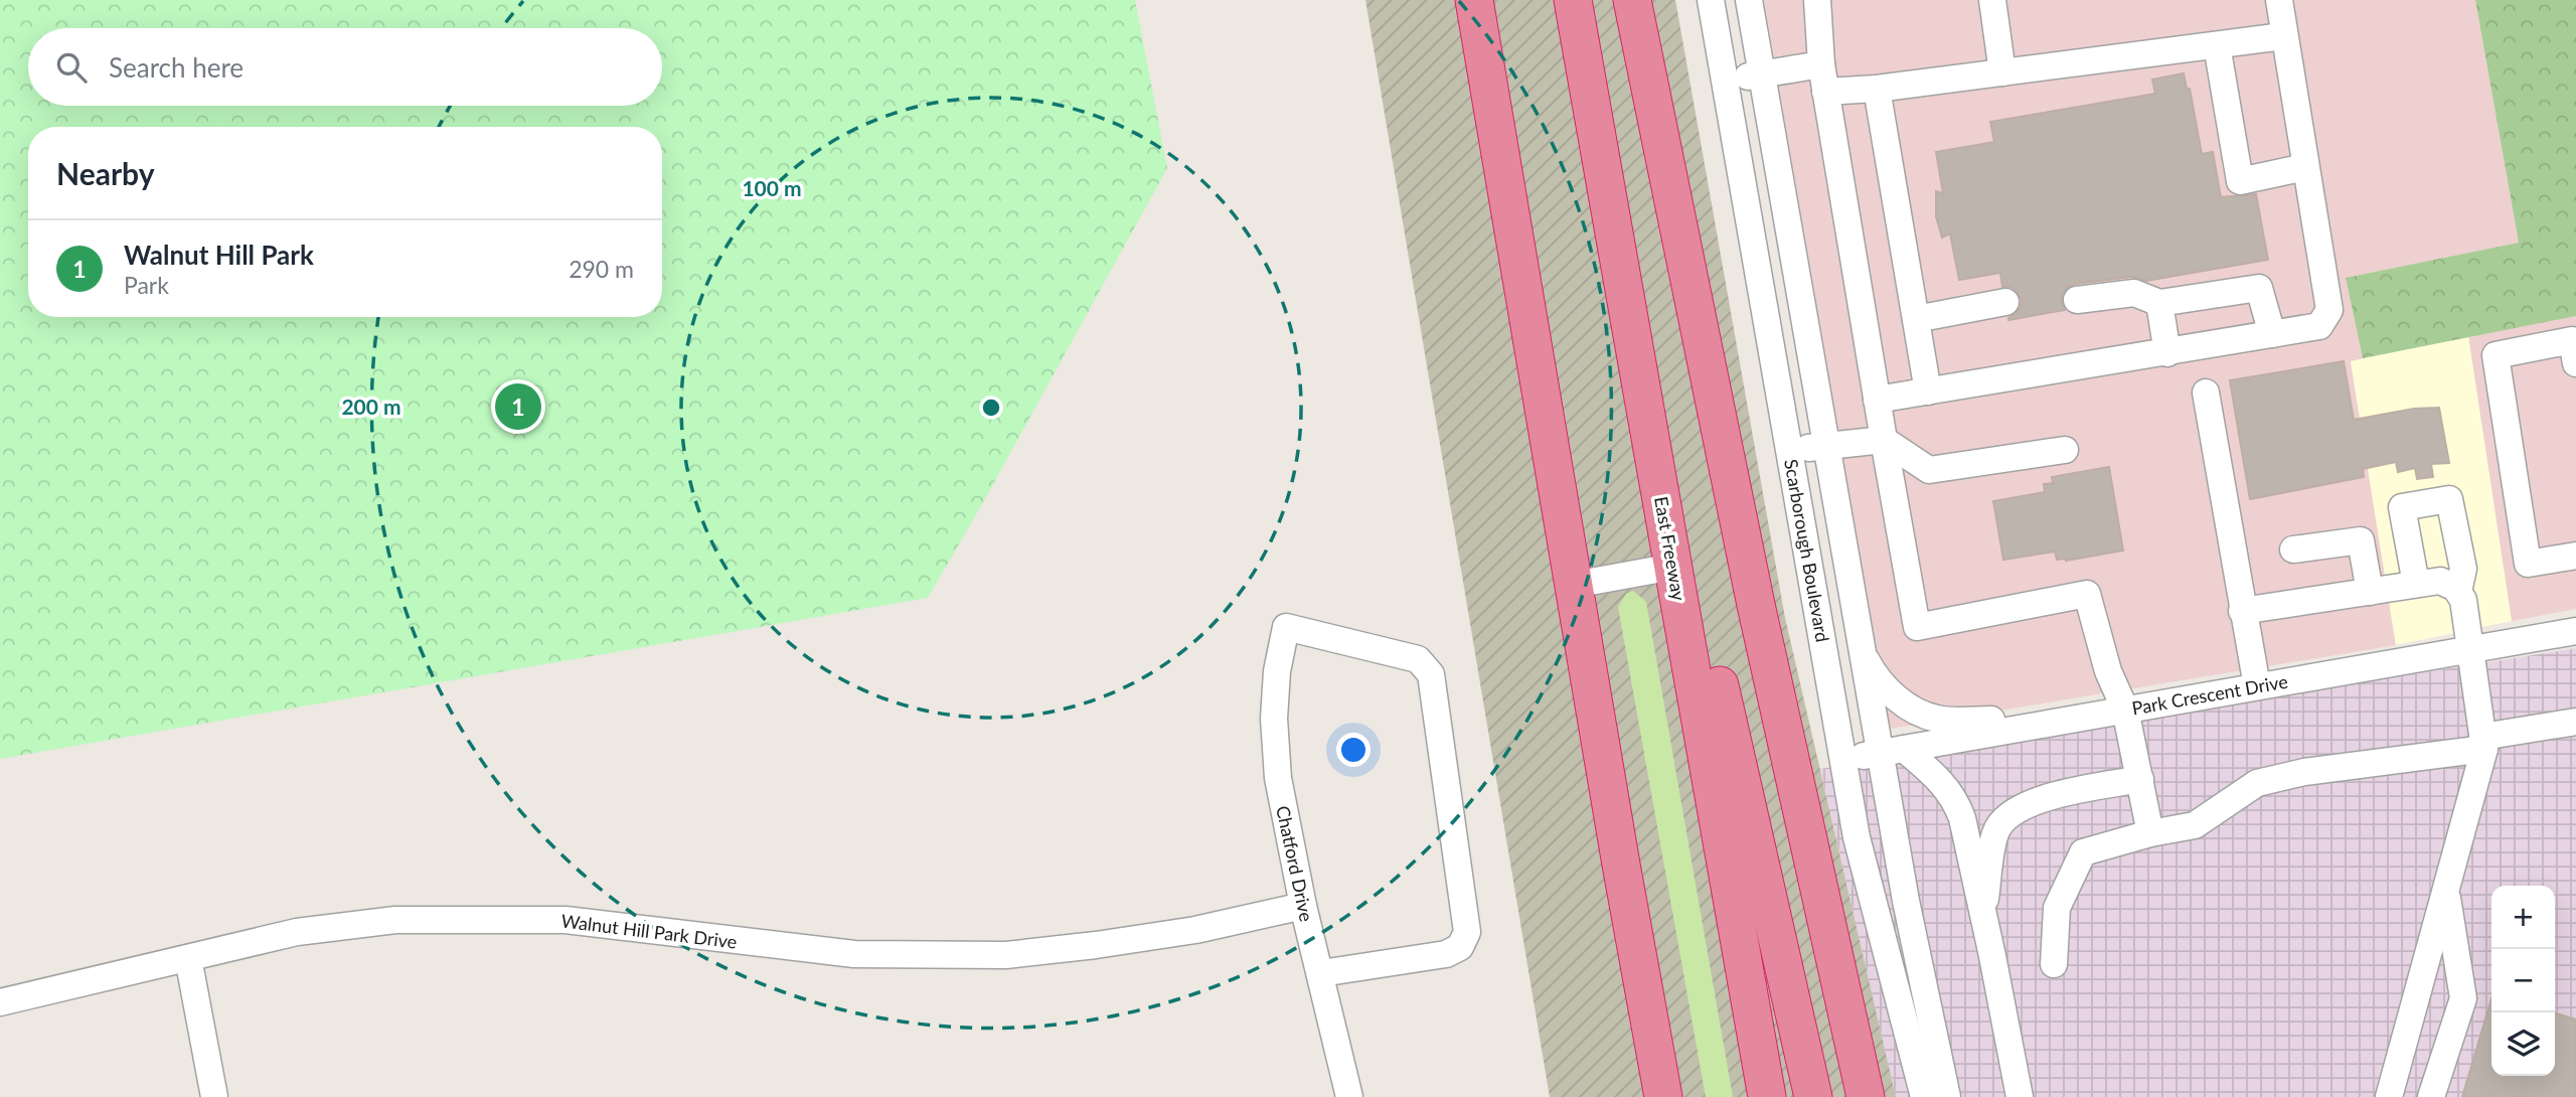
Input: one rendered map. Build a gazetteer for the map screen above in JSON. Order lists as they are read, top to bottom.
{
  "streets": {
    "highway": ["East Freeway"],
    "street": [
      "Scarborough Boulevard",
      "Park Crescent Drive",
      "Chatford Drive",
      "Walnut Hill Park Drive"
    ]
  },
  "crossings": [
    ["Scarborough Boulevard", "Park Crescent Drive"],
    ["Chatford Drive", "Walnut Hill Park Drive"]
  ],
  "page": {
    "search": "Search here",
    "heading": "Nearby",
    "list": [
      {
        "mark": "1",
        "name": "Walnut Hill Park",
        "note": "Park",
        "value": "290 m"
      }
    ],
    "pins": "1",
    "map_buttons": ["+", "−"]
  },
  "rings": ["100 m", "200 m"]
}
